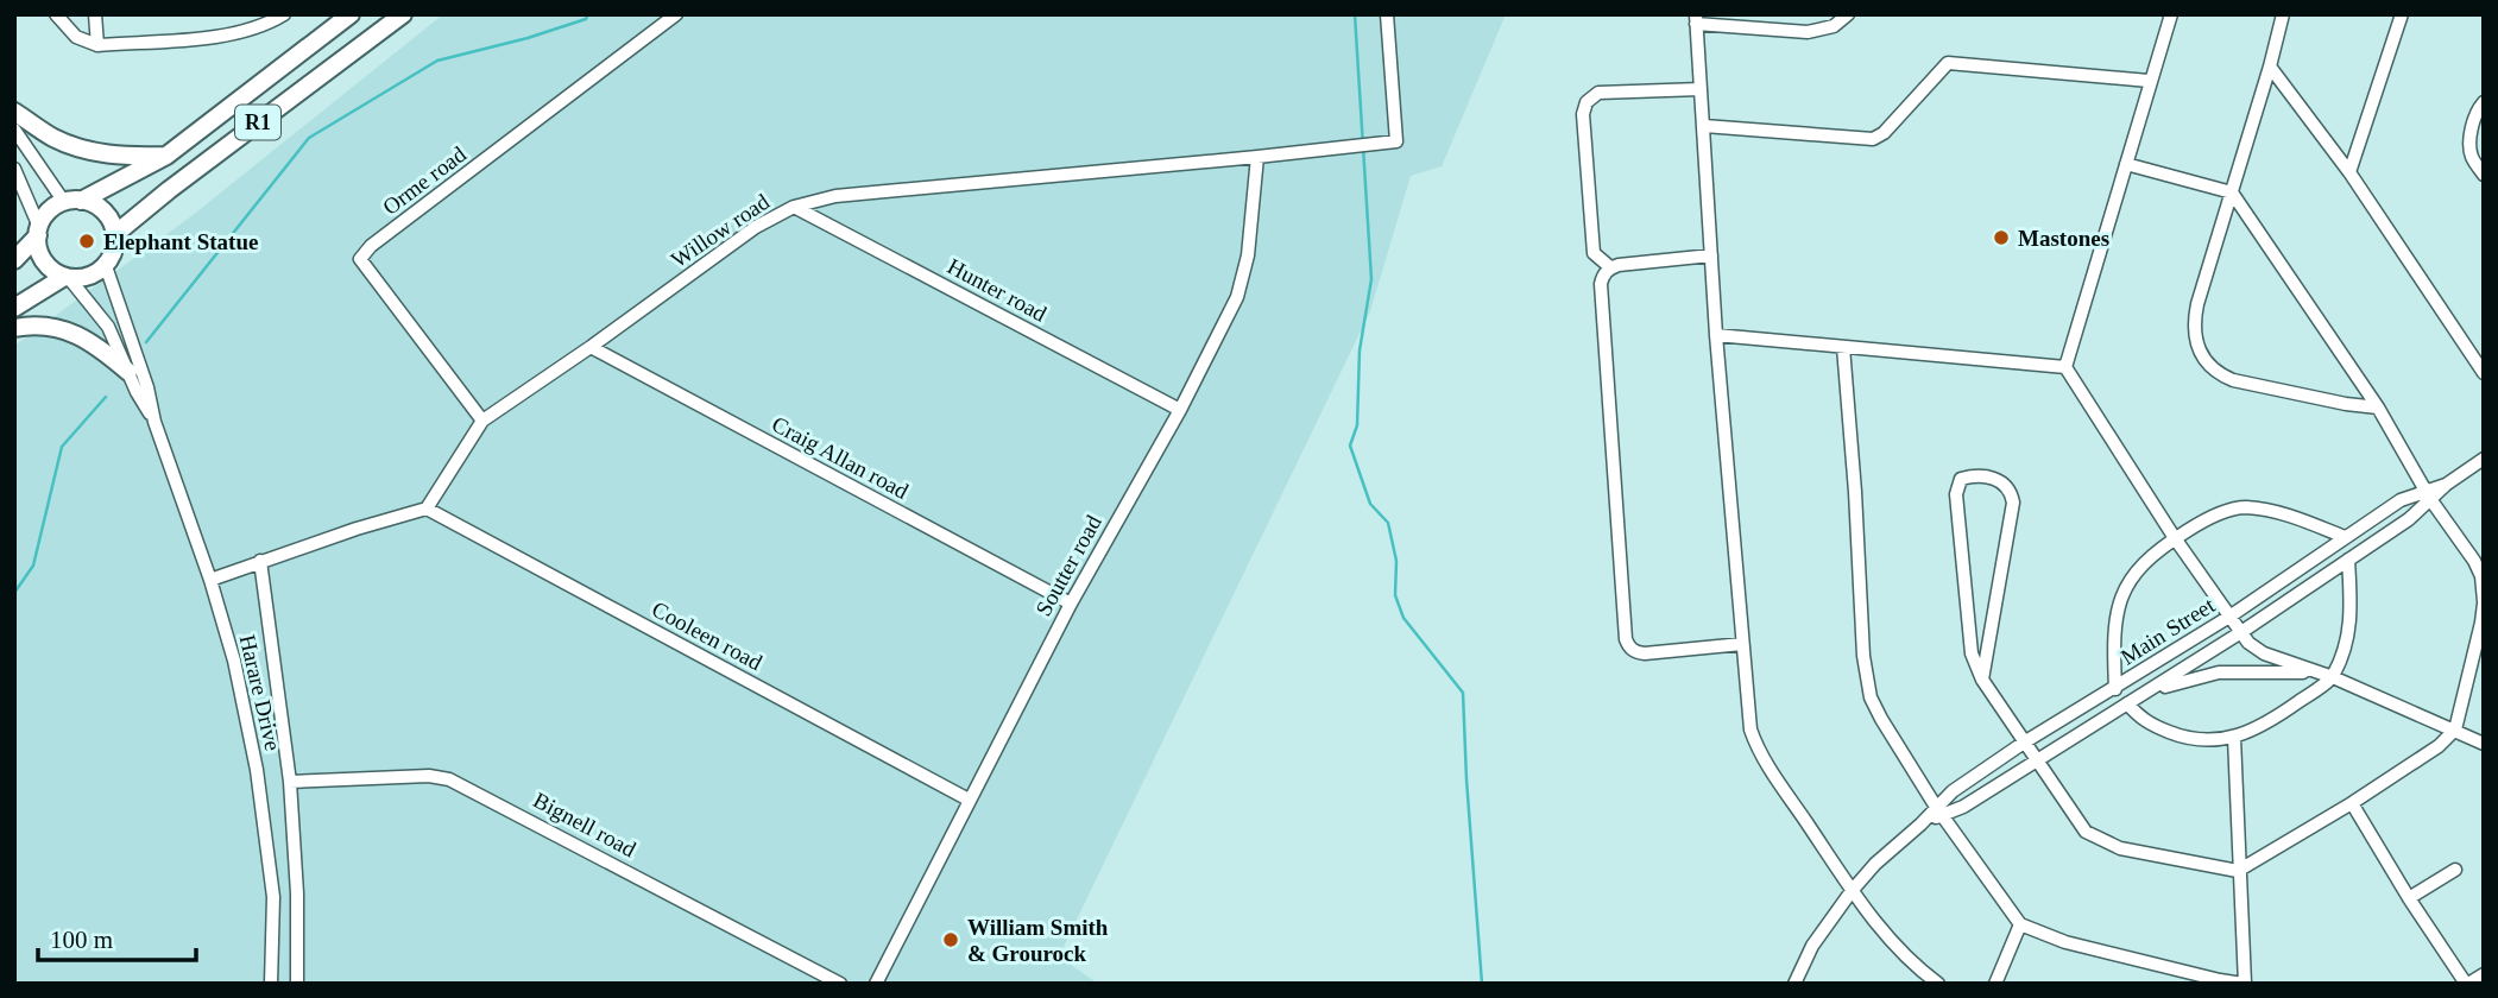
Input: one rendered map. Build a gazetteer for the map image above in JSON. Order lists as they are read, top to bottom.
{
  "streets": {
    "highway": ["R1"],
    "street": [
      "Orme road",
      "Willow road",
      "Hunter road",
      "Craig Allan road",
      "Soutter road",
      "Main Street",
      "Cooleen road",
      "Harare Drive",
      "Bignell road"
    ]
  },
  "crossings": [
    ["R1", "Harare Drive"],
    ["Orme road", "Willow road"],
    ["Willow road", "Hunter road"],
    ["Willow road", "Craig Allan road"],
    ["Willow road", "Soutter road"],
    ["Willow road", "Cooleen road"],
    ["Hunter road", "Soutter road"],
    ["Craig Allan road", "Soutter road"],
    ["Soutter road", "Cooleen road"]
  ],
  "places": ["Mastones", "Elephant Statue", "William Smith & Grourock"],
  "scale_bar": "100 m"
}
